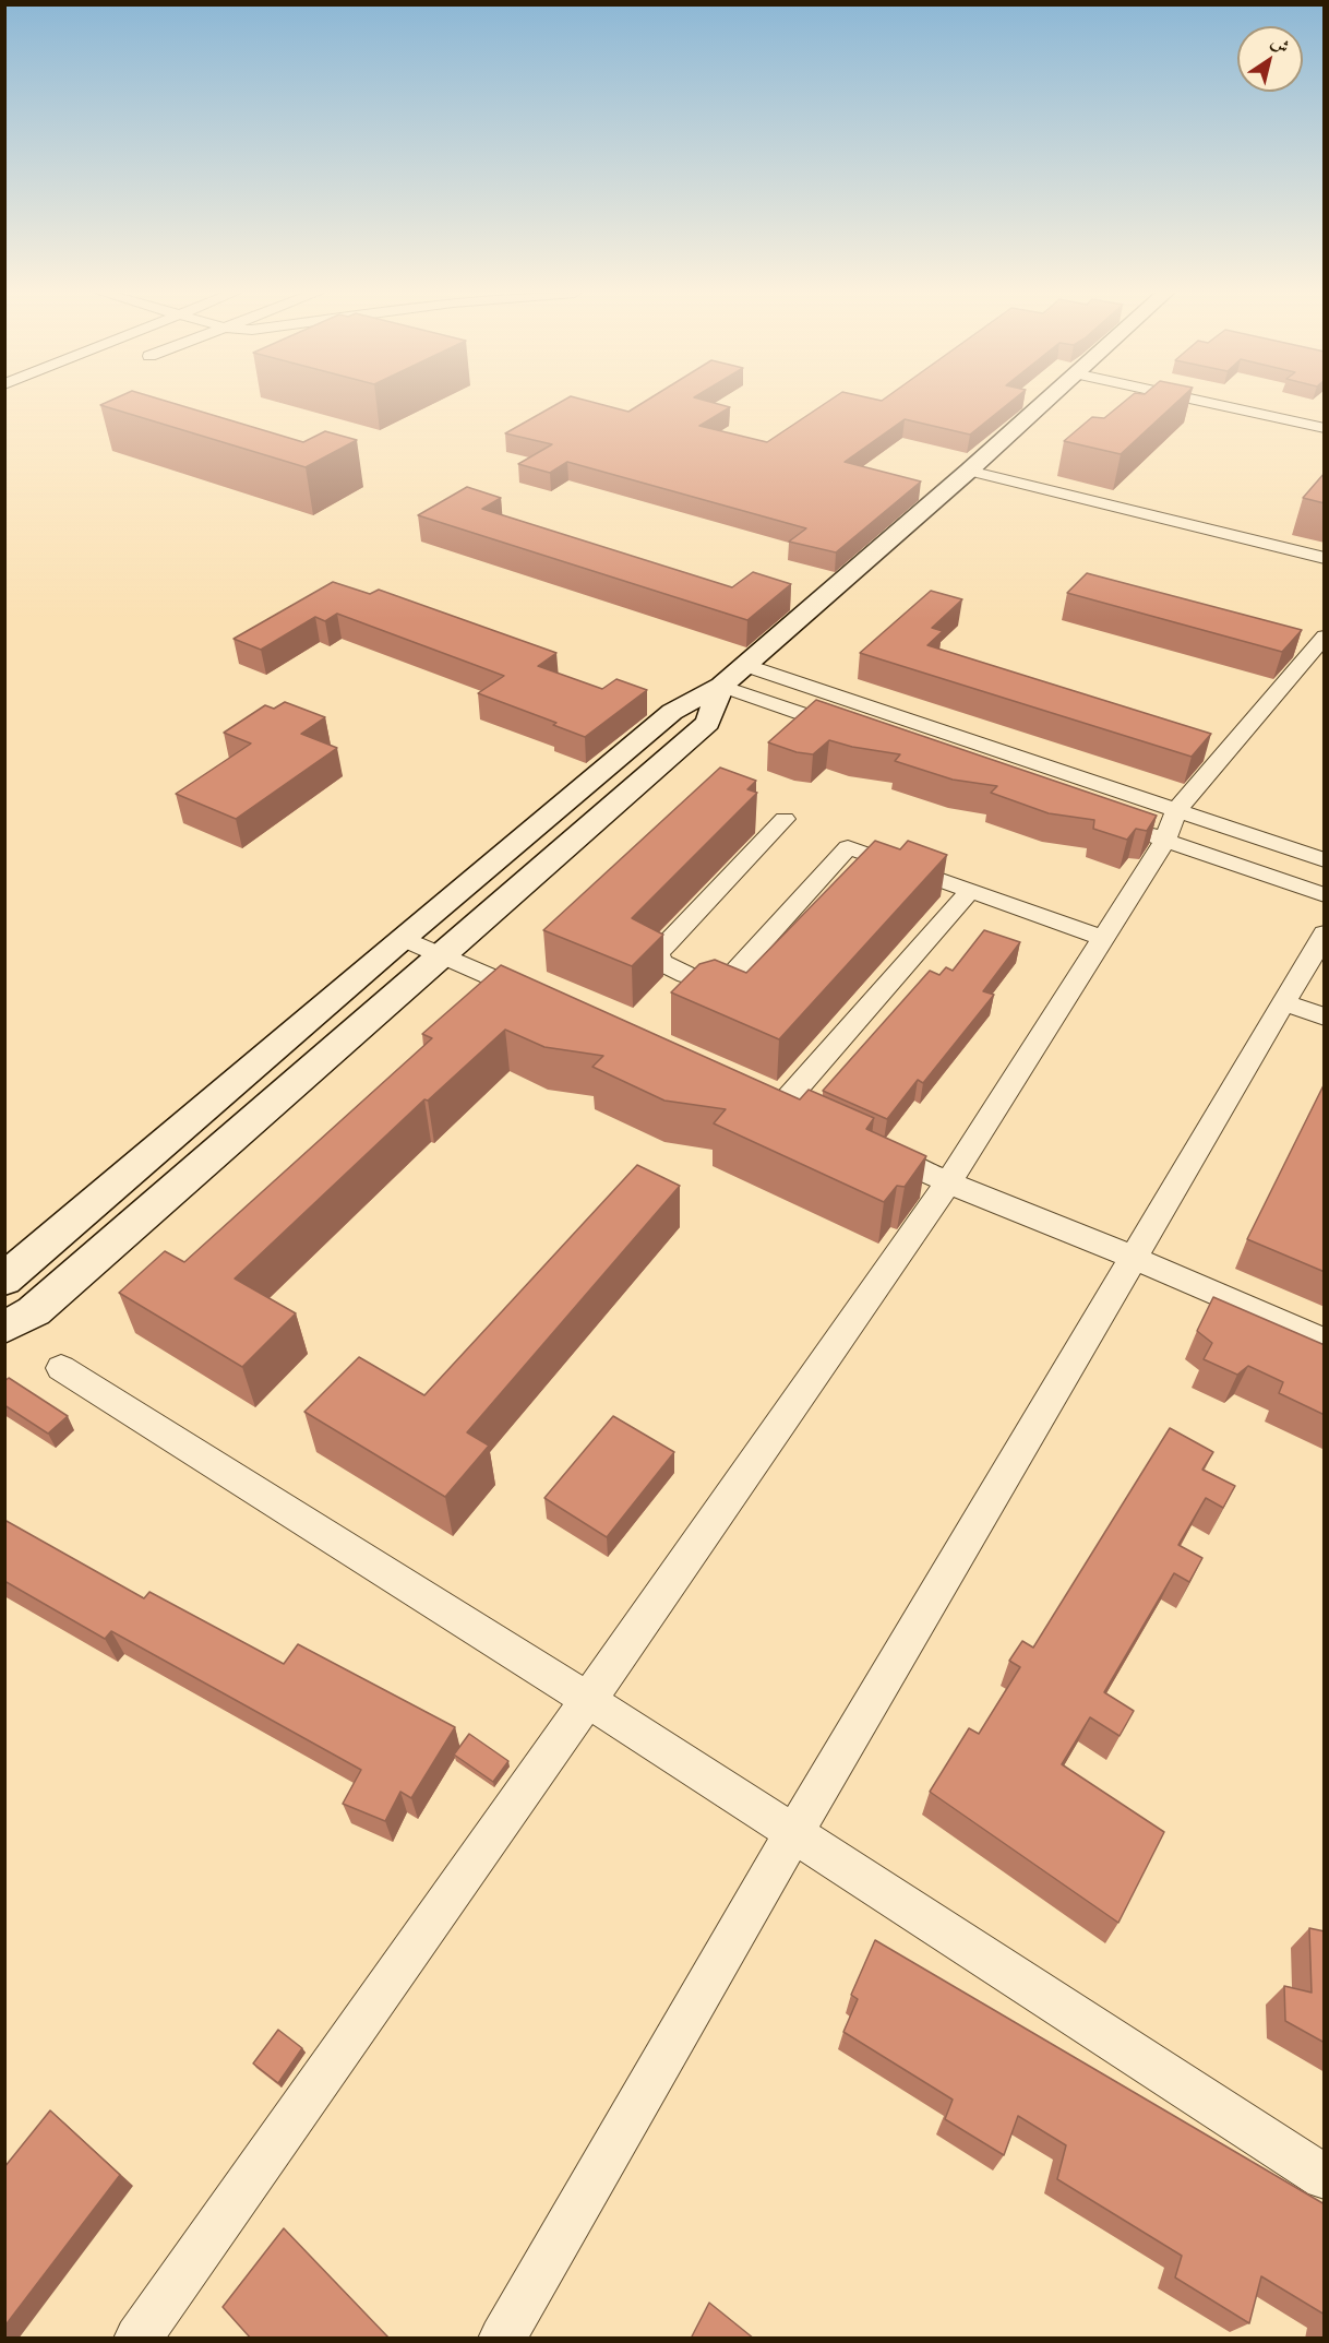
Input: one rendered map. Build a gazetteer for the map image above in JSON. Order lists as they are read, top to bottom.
{
  "north": "top right"
}
